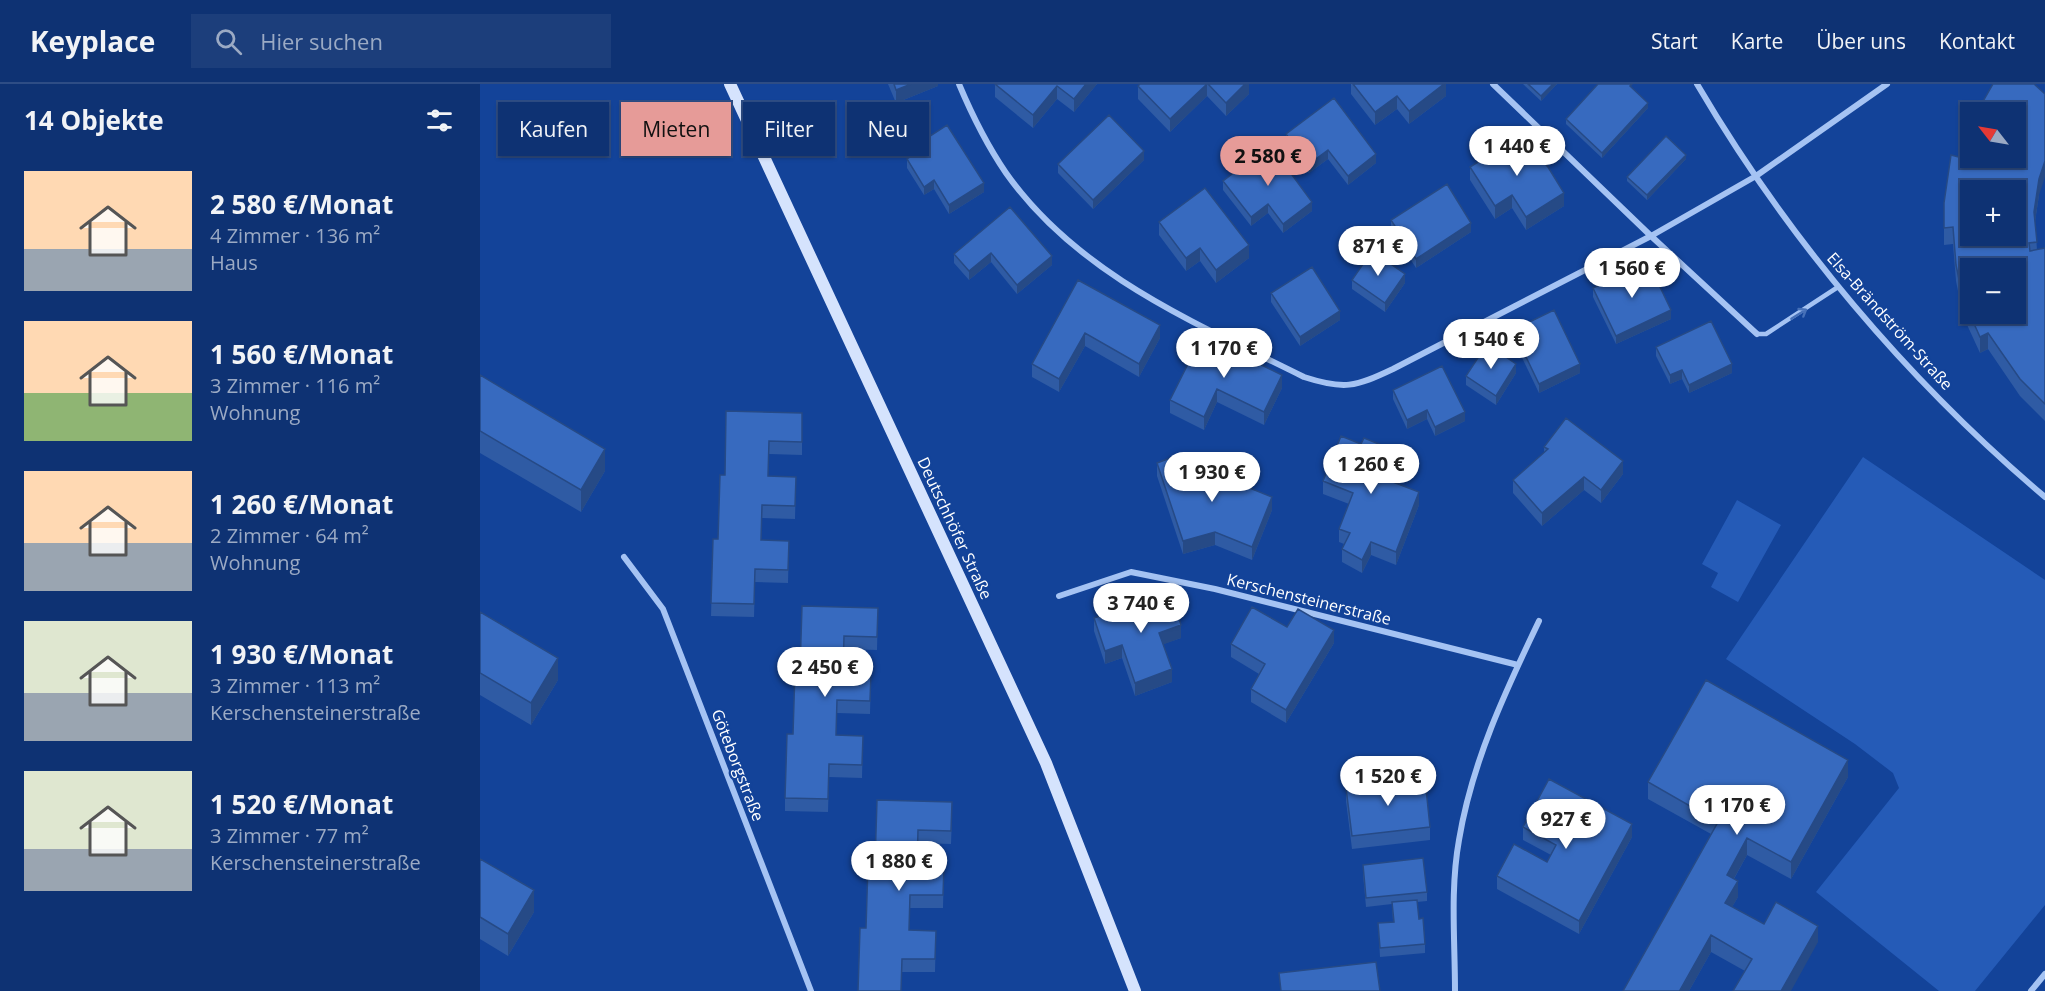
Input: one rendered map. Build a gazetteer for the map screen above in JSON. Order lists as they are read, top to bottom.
{
  "streets": {
    "main road": ["Deutschhöfer Straße"],
    "street": ["Elsa-Brändström-Straße", "Kerschensteinerstraße", "Göteborgstraße"]
  },
  "north": "top left",
  "page": {
    "header": "Keyplace",
    "search": "Hier suchen",
    "nav": [
      "Start",
      "Karte",
      "Über uns",
      "Kontakt"
    ],
    "heading": "14 Objekte",
    "map_buttons": ["+", "−"],
    "chip": [
      "Kaufen",
      "Mieten",
      "Filter",
      "Neu"
    ],
    "price": [
      "1 440 €",
      "2 580 €",
      "871 €",
      "1 560 €",
      "1 540 €",
      "1 170 €",
      "1 260 €",
      "1 930 €",
      "3 740 €",
      "2 450 €",
      "1 520 €",
      "1 170 €",
      "927 €",
      "1 880 €"
    ],
    "list": [
      {
        "name": "2 580 €/Monat",
        "note": "4 Zimmer · 136 m² · Haus"
      },
      {
        "name": "1 560 €/Monat",
        "note": "3 Zimmer · 116 m² · Wohnung"
      },
      {
        "name": "1 260 €/Monat",
        "note": "2 Zimmer · 64 m² · Wohnung"
      },
      {
        "name": "1 930 €/Monat",
        "note": "3 Zimmer · 113 m² · Kerschensteinerstraße"
      },
      {
        "name": "1 520 €/Monat",
        "note": "3 Zimmer · 77 m² · Kerschensteinerstraße"
      }
    ]
  }
}
